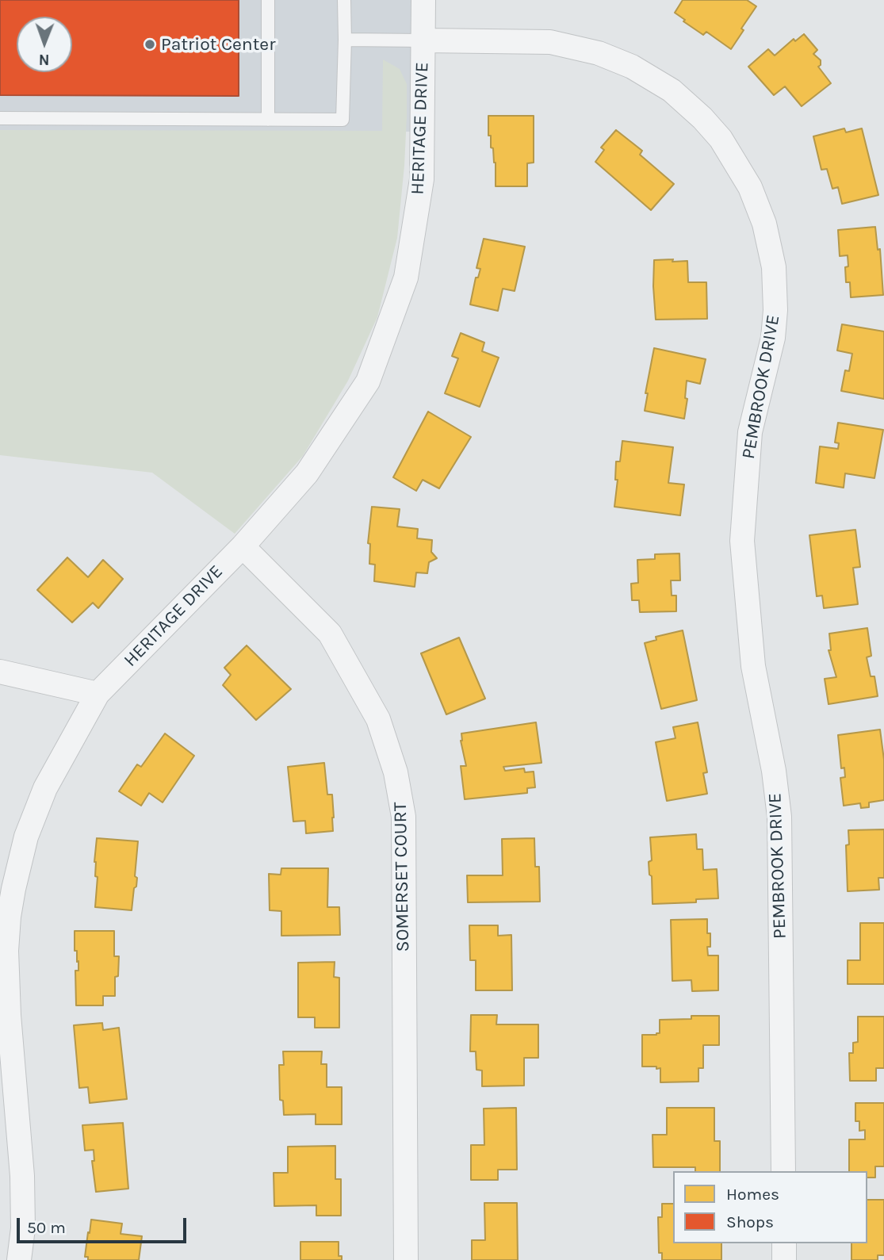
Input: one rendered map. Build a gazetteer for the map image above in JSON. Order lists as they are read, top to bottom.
{
  "streets": {
    "street": ["HERITAGE DRIVE", "PEMBROOK DRIVE", "SOMERSET COURT"]
  },
  "crossings": [
    ["HERITAGE DRIVE", "PEMBROOK DRIVE"],
    ["HERITAGE DRIVE", "SOMERSET COURT"]
  ],
  "places": ["Patriot Center"],
  "legend": ["Homes", "Shops"],
  "scale_bar": "50 m",
  "north": "bottom"
}
